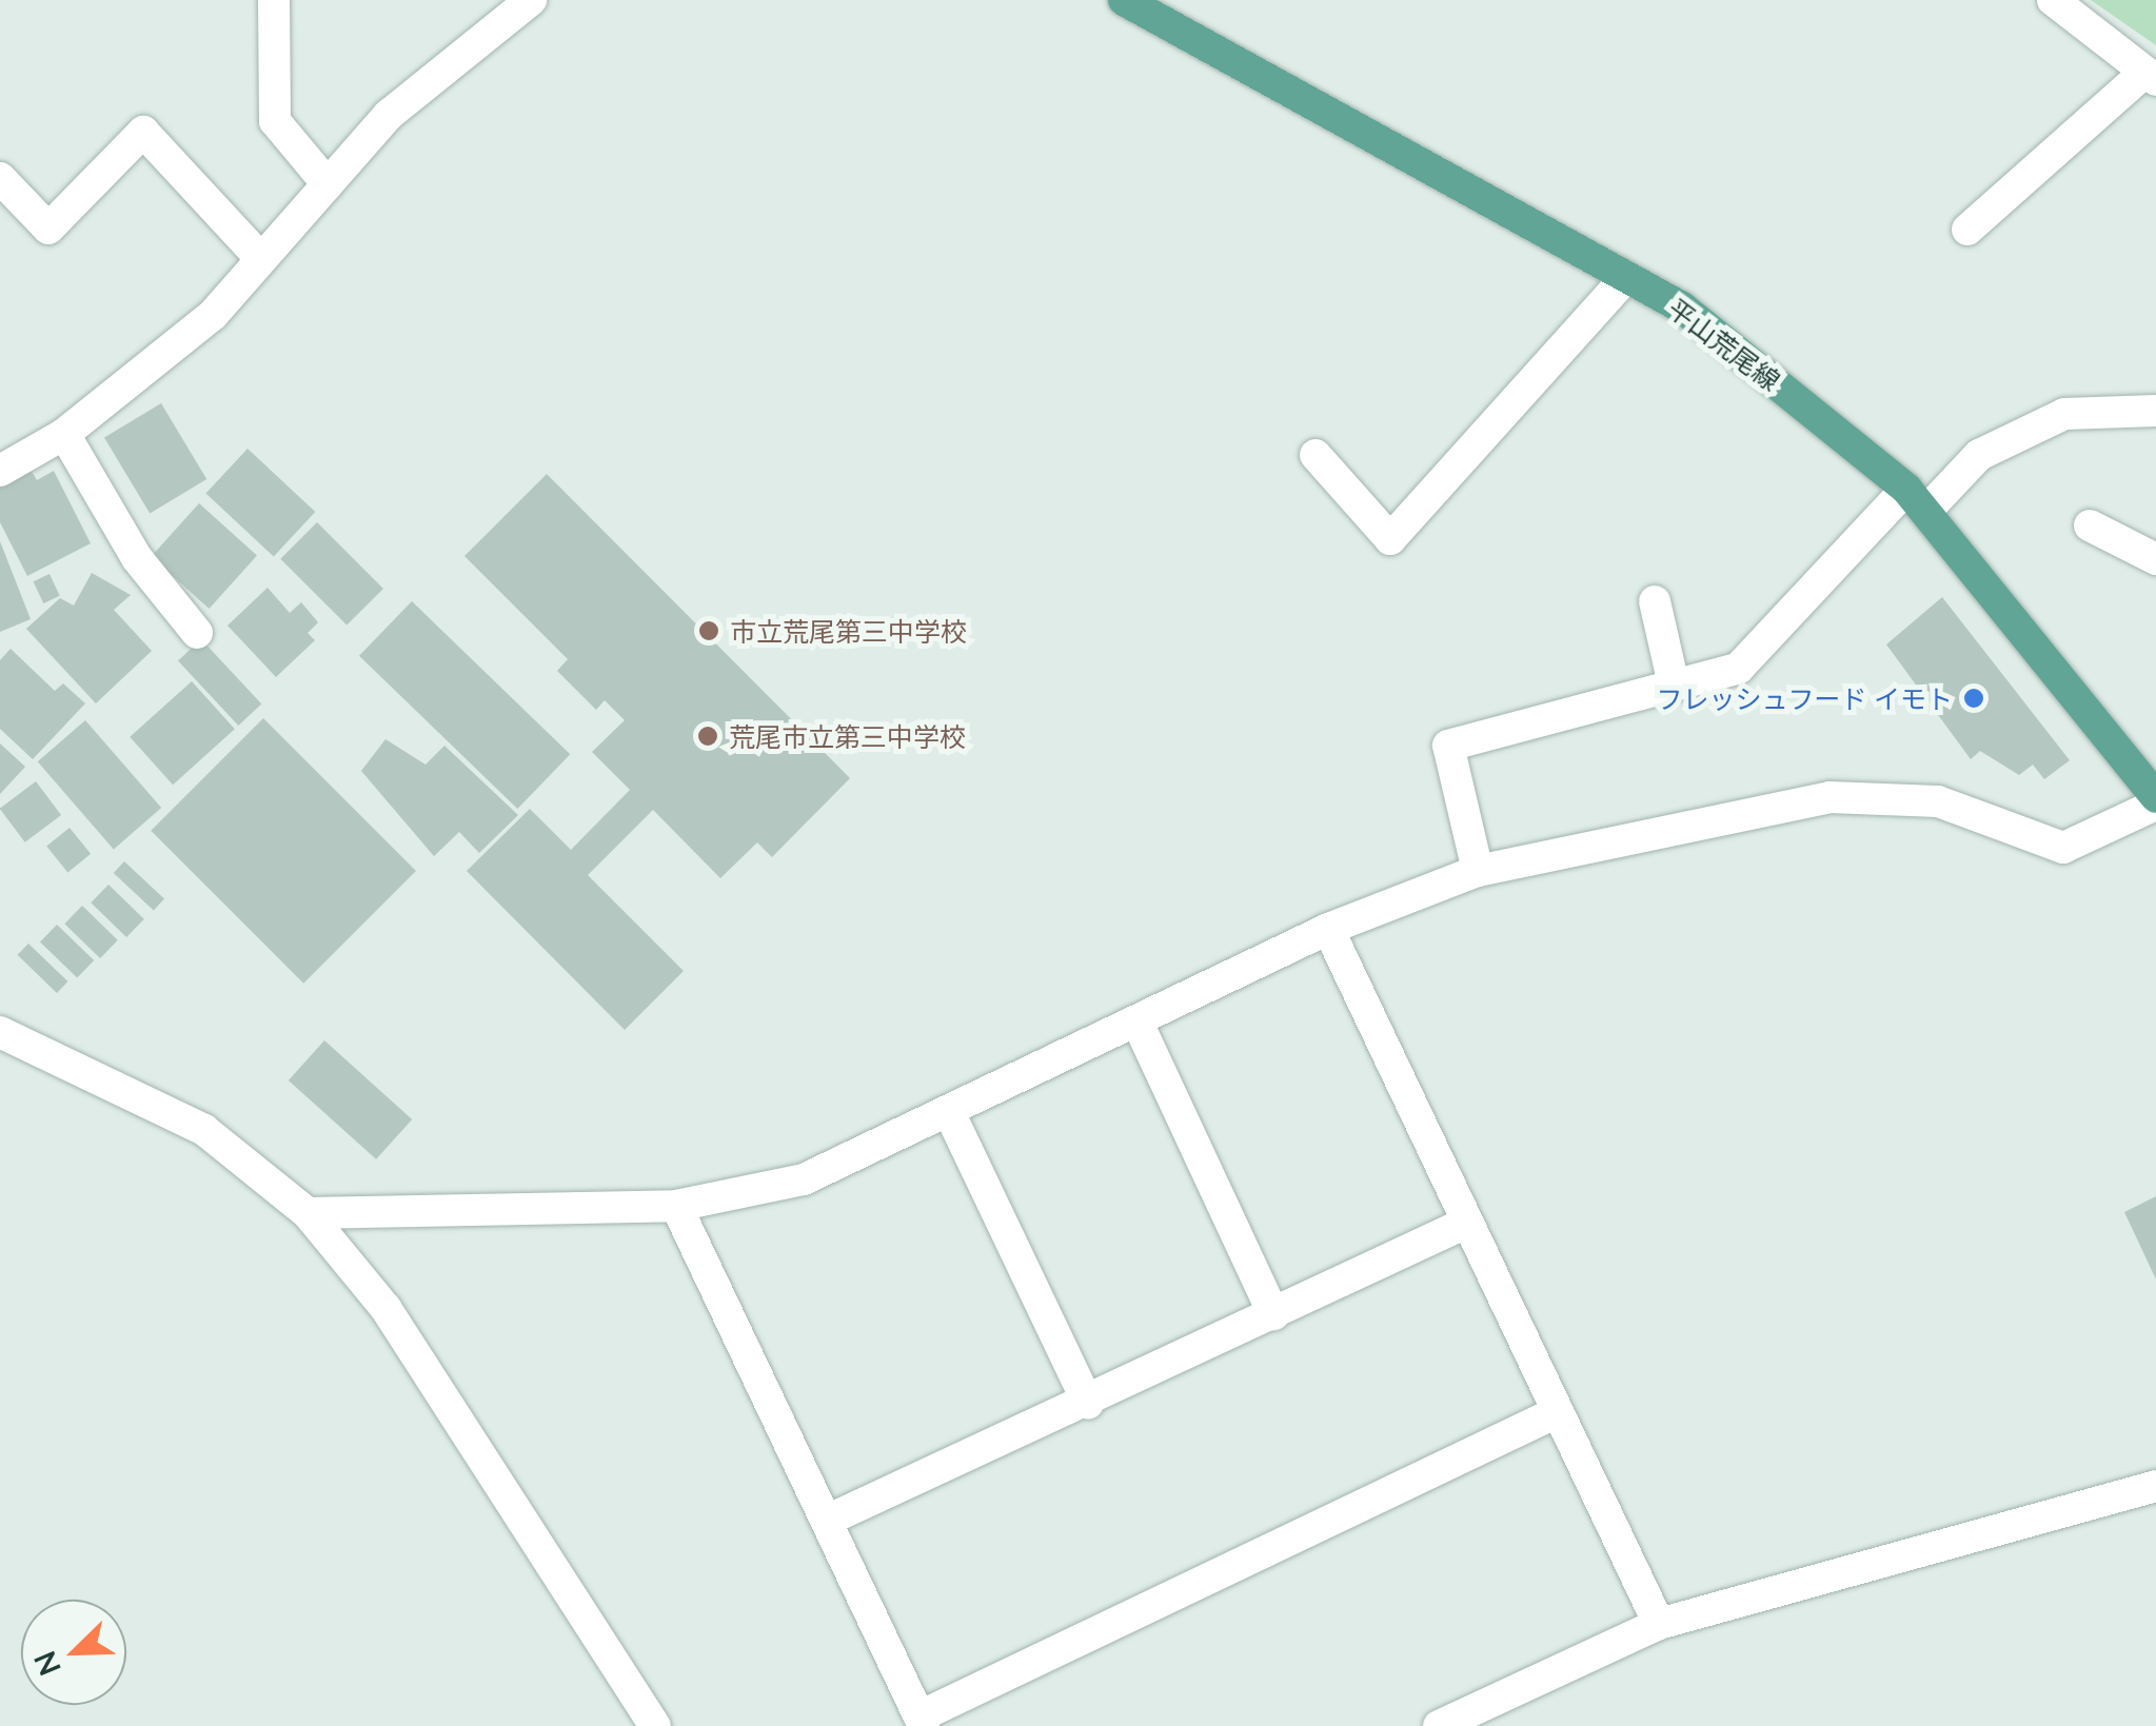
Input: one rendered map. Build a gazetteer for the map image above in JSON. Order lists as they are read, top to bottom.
{
  "streets": {
    "main road": ["平山荒尾線"]
  },
  "places": ["市立荒尾第三中学校", "フレッシュフード イモト", "荒尾市立第三中学校"],
  "north": "bottom left"
}
